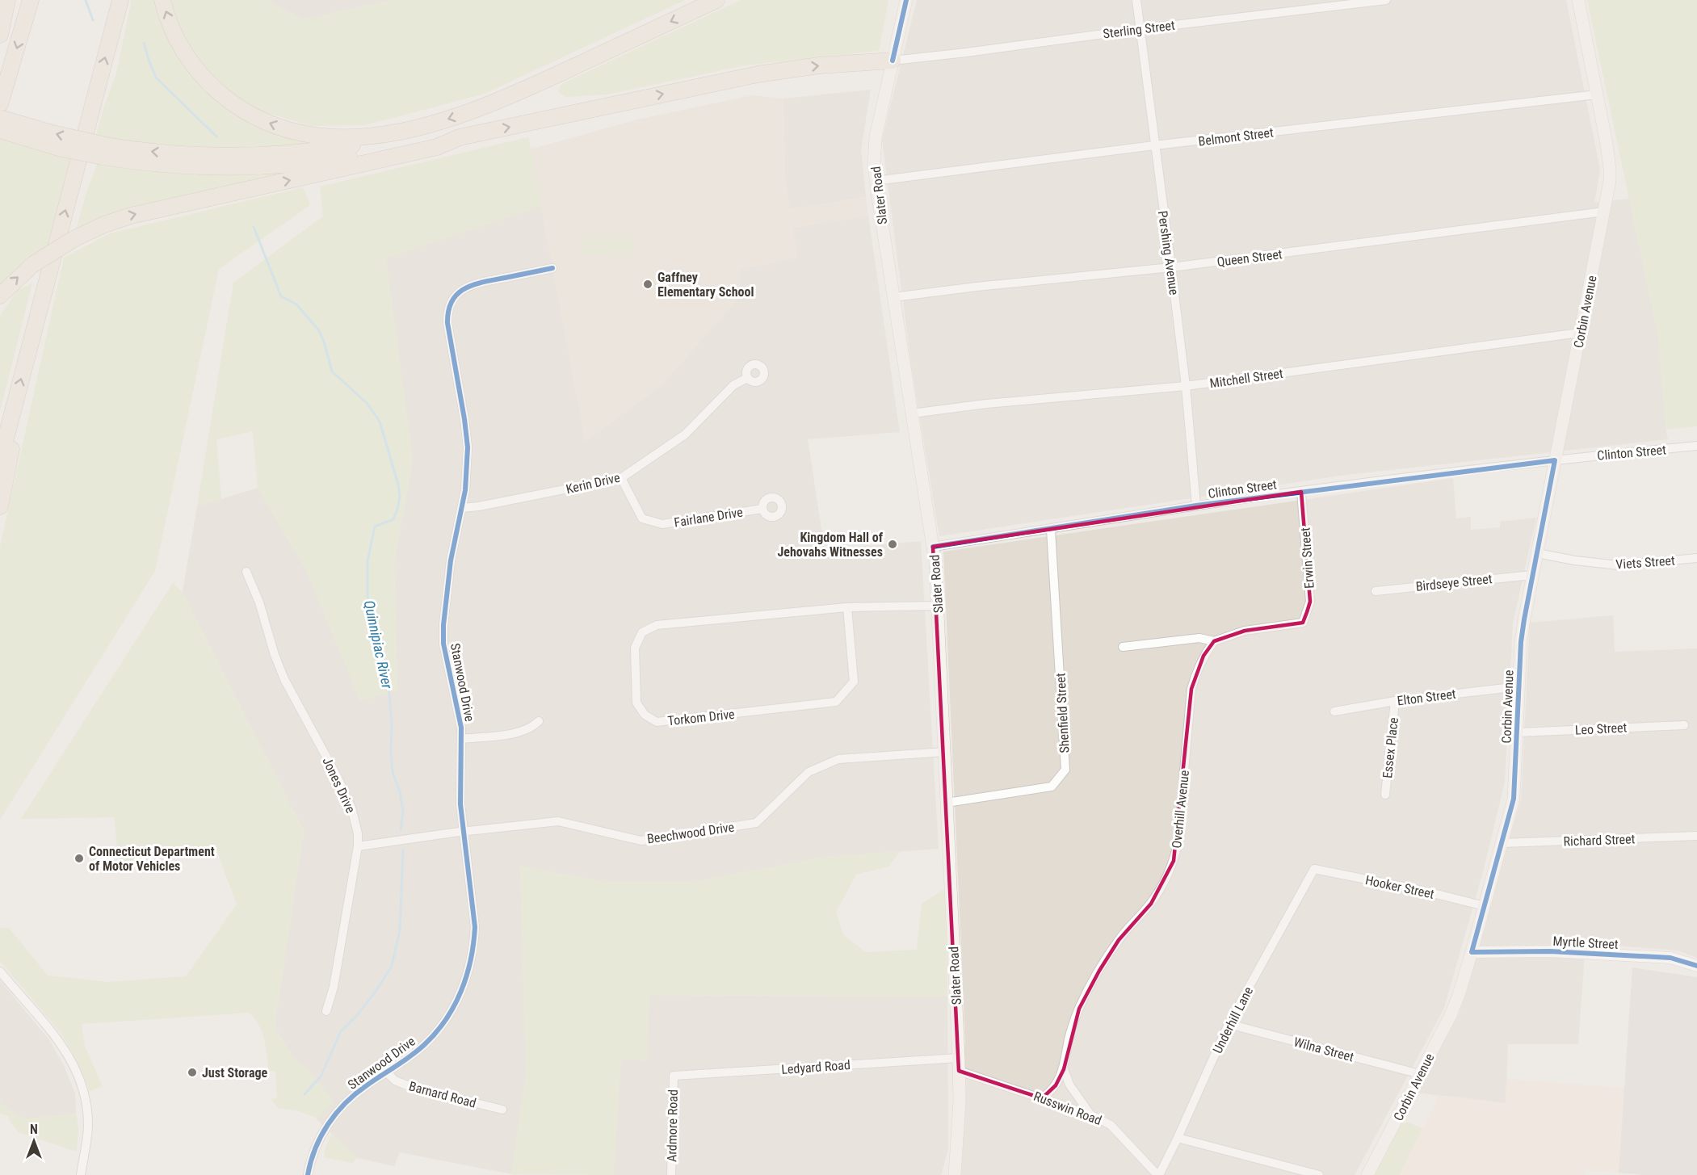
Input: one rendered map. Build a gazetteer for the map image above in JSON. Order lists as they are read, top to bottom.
{
  "streets": {
    "main road": ["Slater Road", "Corbin Avenue"],
    "street": [
      "Sterling Street",
      "Belmont Street",
      "Pershing Avenue",
      "Queen Street",
      "Mitchell Street",
      "Clinton Street",
      "Kerin Drive",
      "Fairlane Drive",
      "Erwin Street",
      "Viets Street",
      "Birdseye Street",
      "Stanwood Drive",
      "Elton Street",
      "Shenfield Street",
      "Torkom Drive",
      "Leo Street",
      "Essex Place",
      "Jones Drive",
      "Overhill Avenue",
      "Beechwood Drive",
      "Richard Street",
      "Hooker Street",
      "Myrtle Street",
      "Underhill Lane",
      "Wilna Street",
      "Ledyard Road",
      "Barnard Road",
      "Russwin Road",
      "Ardmore Road"
    ]
  },
  "crossings": [
    ["Sterling Street", "Slater Road"],
    ["Sterling Street", "Pershing Avenue"],
    ["Belmont Street", "Slater Road"],
    ["Belmont Street", "Pershing Avenue"],
    ["Belmont Street", "Corbin Avenue"],
    ["Slater Road", "Queen Street"],
    ["Slater Road", "Mitchell Street"],
    ["Slater Road", "Clinton Street"],
    ["Slater Road", "Shenfield Street"],
    ["Slater Road", "Torkom Drive"],
    ["Slater Road", "Beechwood Drive"],
    ["Slater Road", "Ledyard Road"],
    ["Slater Road", "Russwin Road"],
    ["Pershing Avenue", "Queen Street"],
    ["Pershing Avenue", "Mitchell Street"],
    ["Pershing Avenue", "Clinton Street"],
    ["Queen Street", "Corbin Avenue"],
    ["Corbin Avenue", "Mitchell Street"],
    ["Corbin Avenue", "Clinton Street"],
    ["Corbin Avenue", "Viets Street"],
    ["Corbin Avenue", "Birdseye Street"],
    ["Corbin Avenue", "Elton Street"],
    ["Corbin Avenue", "Leo Street"],
    ["Corbin Avenue", "Richard Street"],
    ["Corbin Avenue", "Hooker Street"],
    ["Corbin Avenue", "Myrtle Street"],
    ["Corbin Avenue", "Wilna Street"],
    ["Clinton Street", "Erwin Street"],
    ["Clinton Street", "Shenfield Street"],
    ["Kerin Drive", "Fairlane Drive"],
    ["Kerin Drive", "Stanwood Drive"],
    ["Erwin Street", "Overhill Avenue"],
    ["Stanwood Drive", "Beechwood Drive"],
    ["Stanwood Drive", "Barnard Road"],
    ["Elton Street", "Essex Place"],
    ["Jones Drive", "Beechwood Drive"],
    ["Overhill Avenue", "Russwin Road"],
    ["Hooker Street", "Underhill Lane"],
    ["Underhill Lane", "Wilna Street"],
    ["Underhill Lane", "Russwin Road"],
    ["Ledyard Road", "Ardmore Road"]
  ],
  "water": ["Quinnipiac River"],
  "places": [
    "Gaffney Elementary School",
    "Kingdom Hall of Jehovahs Witnesses",
    "Connecticut Department of Motor Vehicles",
    "Just Storage"
  ],
  "north": "top"
}
